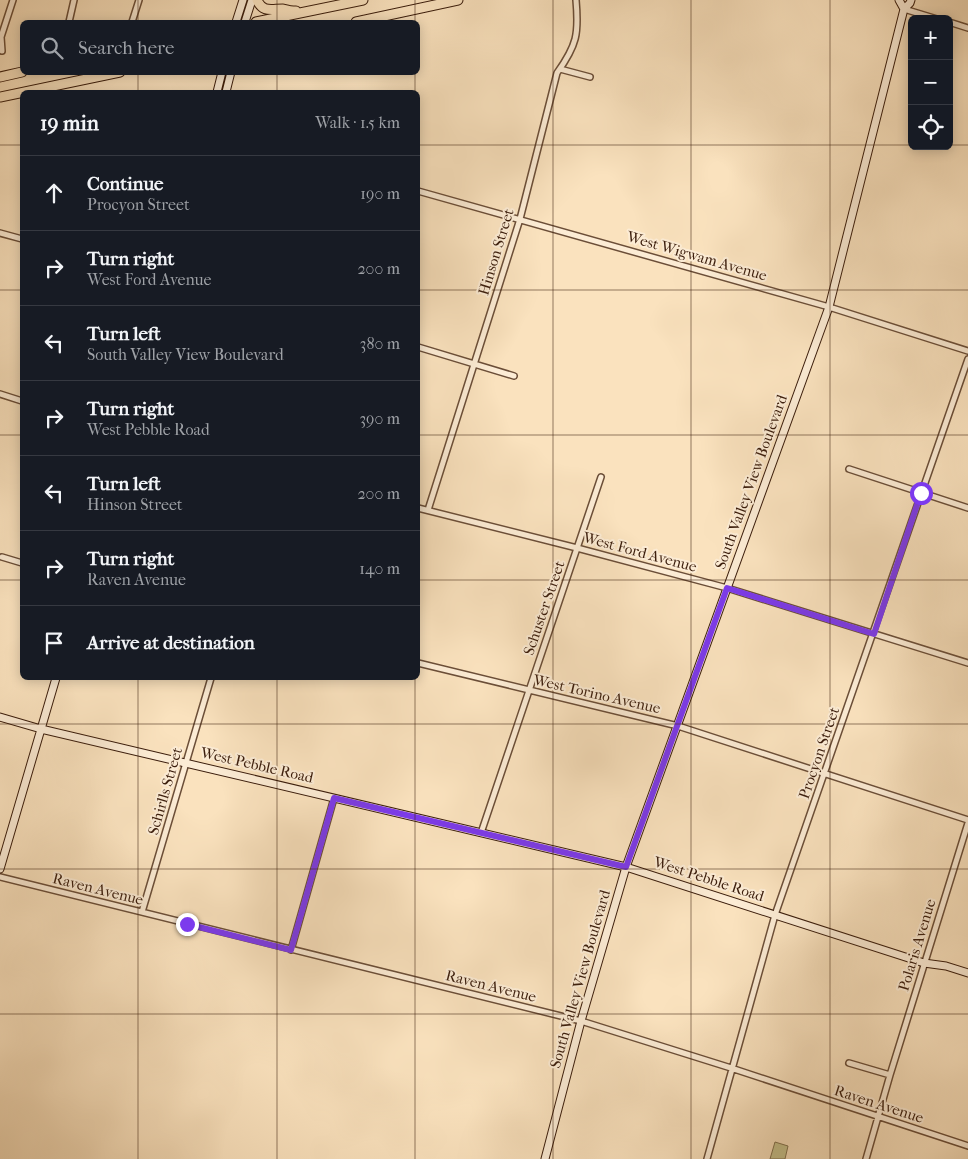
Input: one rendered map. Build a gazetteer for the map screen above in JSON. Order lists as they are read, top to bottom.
{
  "streets": {
    "street": [
      "Hinson Street",
      "West Wigwam Avenue",
      "South Valley View Boulevard",
      "West Ford Avenue",
      "Schuster Street",
      "West Torino Avenue",
      "Procyon Street",
      "West Pebble Road",
      "Schirlls Street",
      "Raven Avenue",
      "Polaris Avenue"
    ]
  },
  "crossings": [
    ["Hinson Street", "West Wigwam Avenue"],
    ["Hinson Street", "West Ford Avenue"],
    ["West Wigwam Avenue", "South Valley View Boulevard"],
    ["South Valley View Boulevard", "West Ford Avenue"],
    ["South Valley View Boulevard", "West Torino Avenue"],
    ["South Valley View Boulevard", "West Pebble Road"],
    ["South Valley View Boulevard", "Raven Avenue"],
    ["West Ford Avenue", "Schuster Street"],
    ["West Ford Avenue", "Procyon Street"],
    ["Schuster Street", "West Torino Avenue"],
    ["Schuster Street", "West Pebble Road"],
    ["West Torino Avenue", "Procyon Street"],
    ["West Torino Avenue", "Polaris Avenue"],
    ["Procyon Street", "West Pebble Road"],
    ["Procyon Street", "Raven Avenue"],
    ["West Pebble Road", "Schirlls Street"],
    ["West Pebble Road", "Polaris Avenue"],
    ["Schirlls Street", "Raven Avenue"],
    ["Raven Avenue", "Polaris Avenue"]
  ],
  "page": {
    "map_buttons": ["+", "−"],
    "search": "Search here",
    "heading": ["19 min", "Walk · 1.5 km"],
    "list": [
      ["Continue", "Procyon Street", "190 m"],
      ["Turn right", "West Ford Avenue", "200 m"],
      ["Turn left", "South Valley View Boulevard", "380 m"],
      ["Turn right", "West Pebble Road", "390 m"],
      ["Turn left", "Hinson Street", "200 m"],
      ["Turn right", "Raven Avenue", "140 m"],
      "Arrive at destination"
    ]
  }
}
